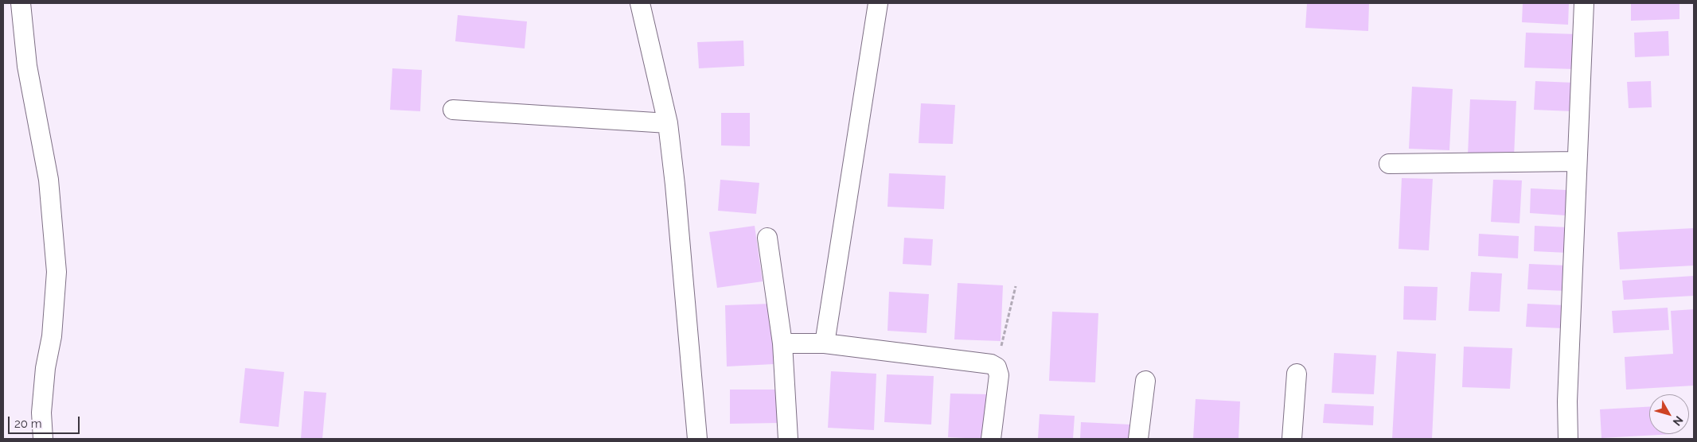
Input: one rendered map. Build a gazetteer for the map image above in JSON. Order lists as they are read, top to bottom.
{
  "scale_bar": "20 m",
  "north": "bottom right"
}
